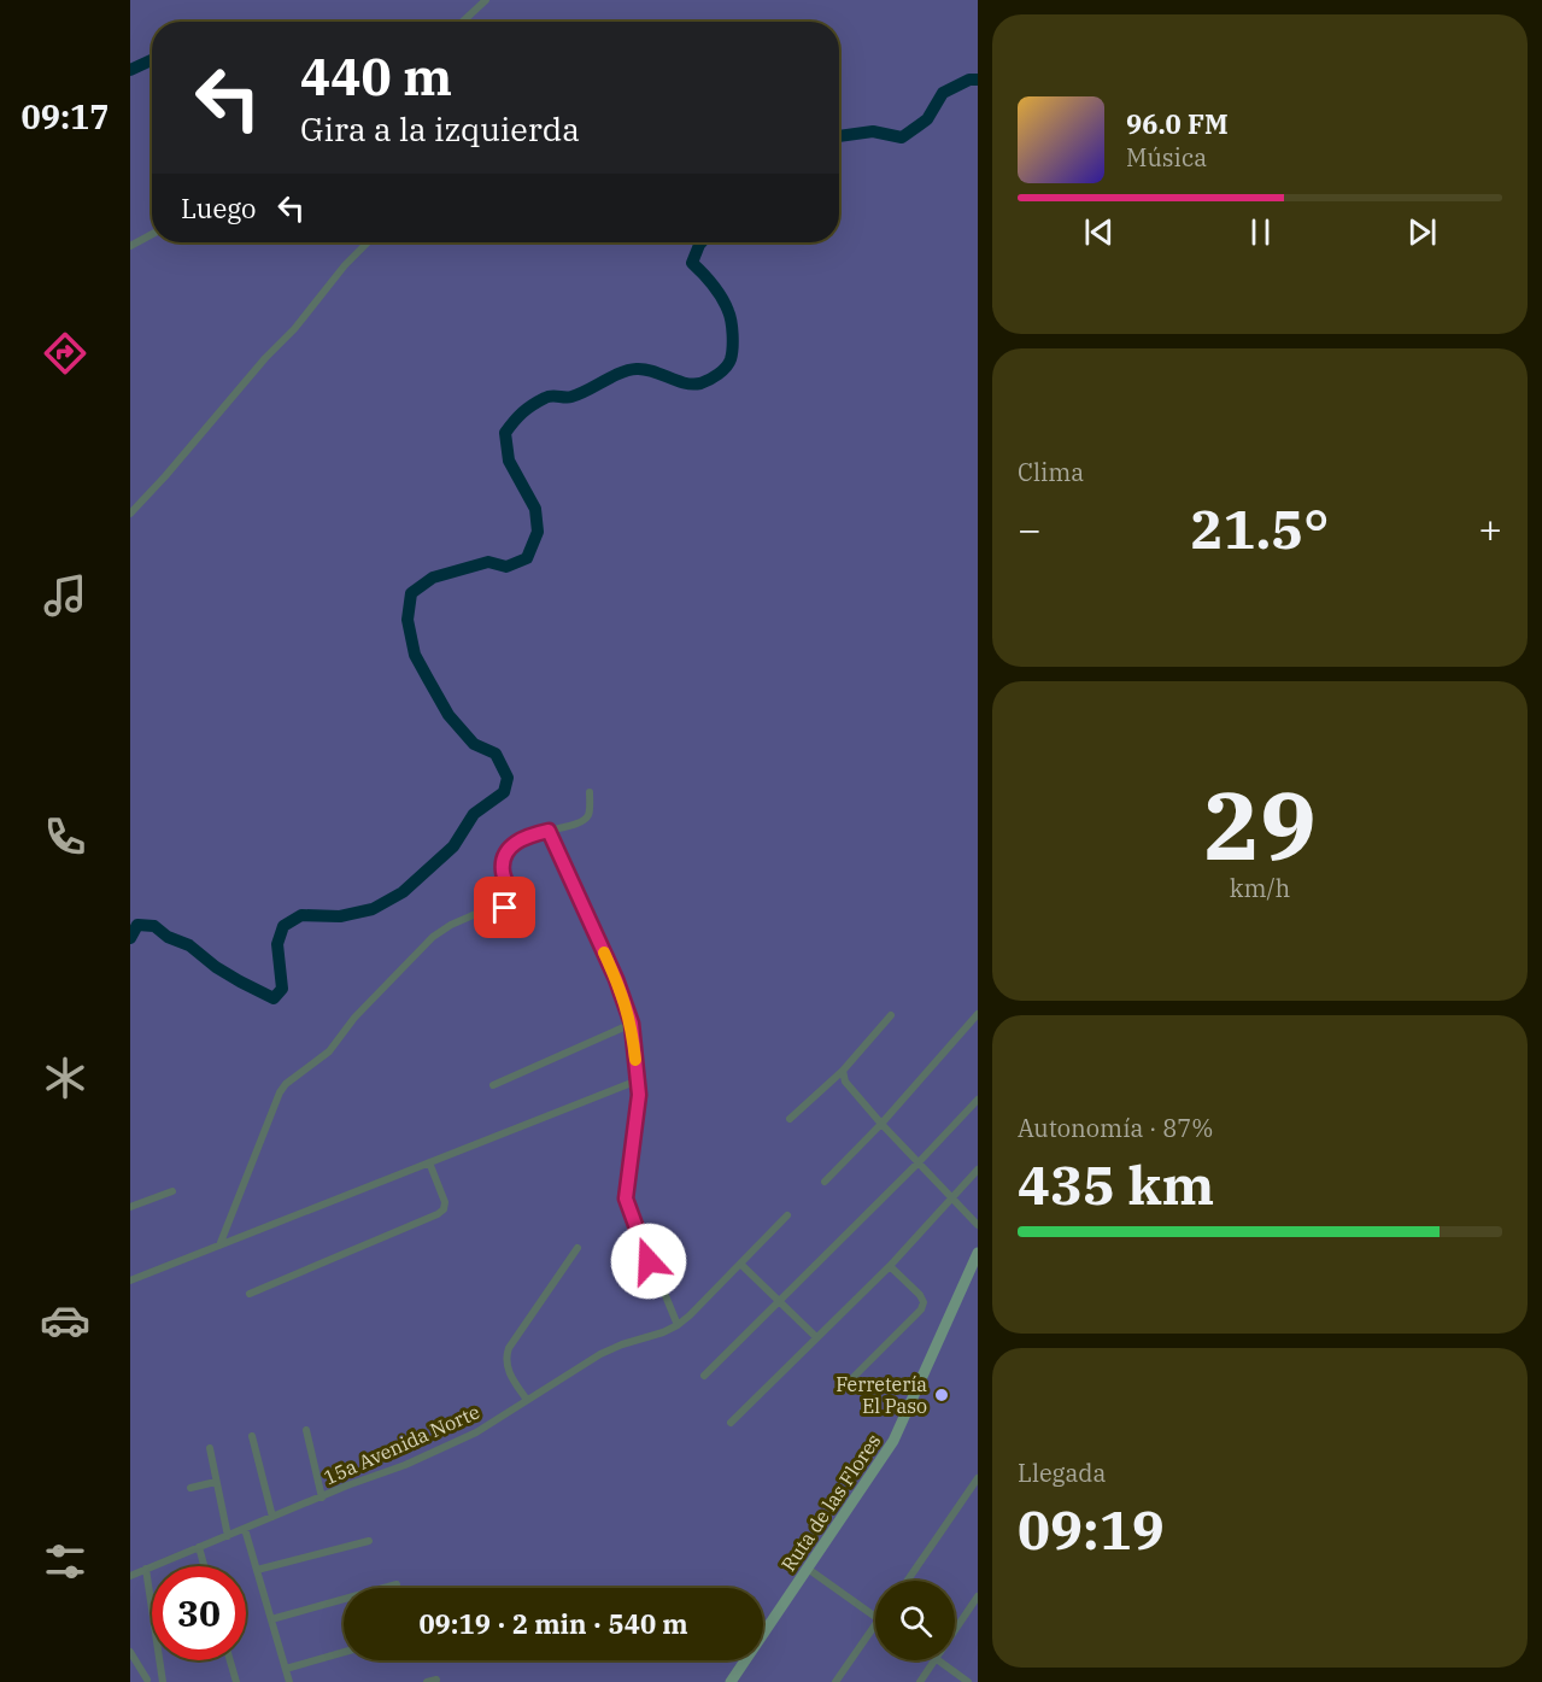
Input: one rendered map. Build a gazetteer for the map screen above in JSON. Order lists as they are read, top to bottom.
{
  "streets": {
    "main road": ["Ruta de las Flores"],
    "street": ["15a Avenida Norte"]
  },
  "places": ["Ferretería El Paso"],
  "page": {
    "tabs": "09:17",
    "turn": ["440 m", "Gira a la izquierda"],
    "song": ["96.0 FM", "Música"],
    "then": "Luego",
    "tile": [
      "Clima",
      ["29", "km/h"],
      ["Autonomía · 87%", "435 km"],
      ["Llegada", "09:19"]
    ],
    "heat": ["−", "21.5°", "+"],
    "limit": "30",
    "trip": "09:19 · 2 min · 540 m"
  }
}
